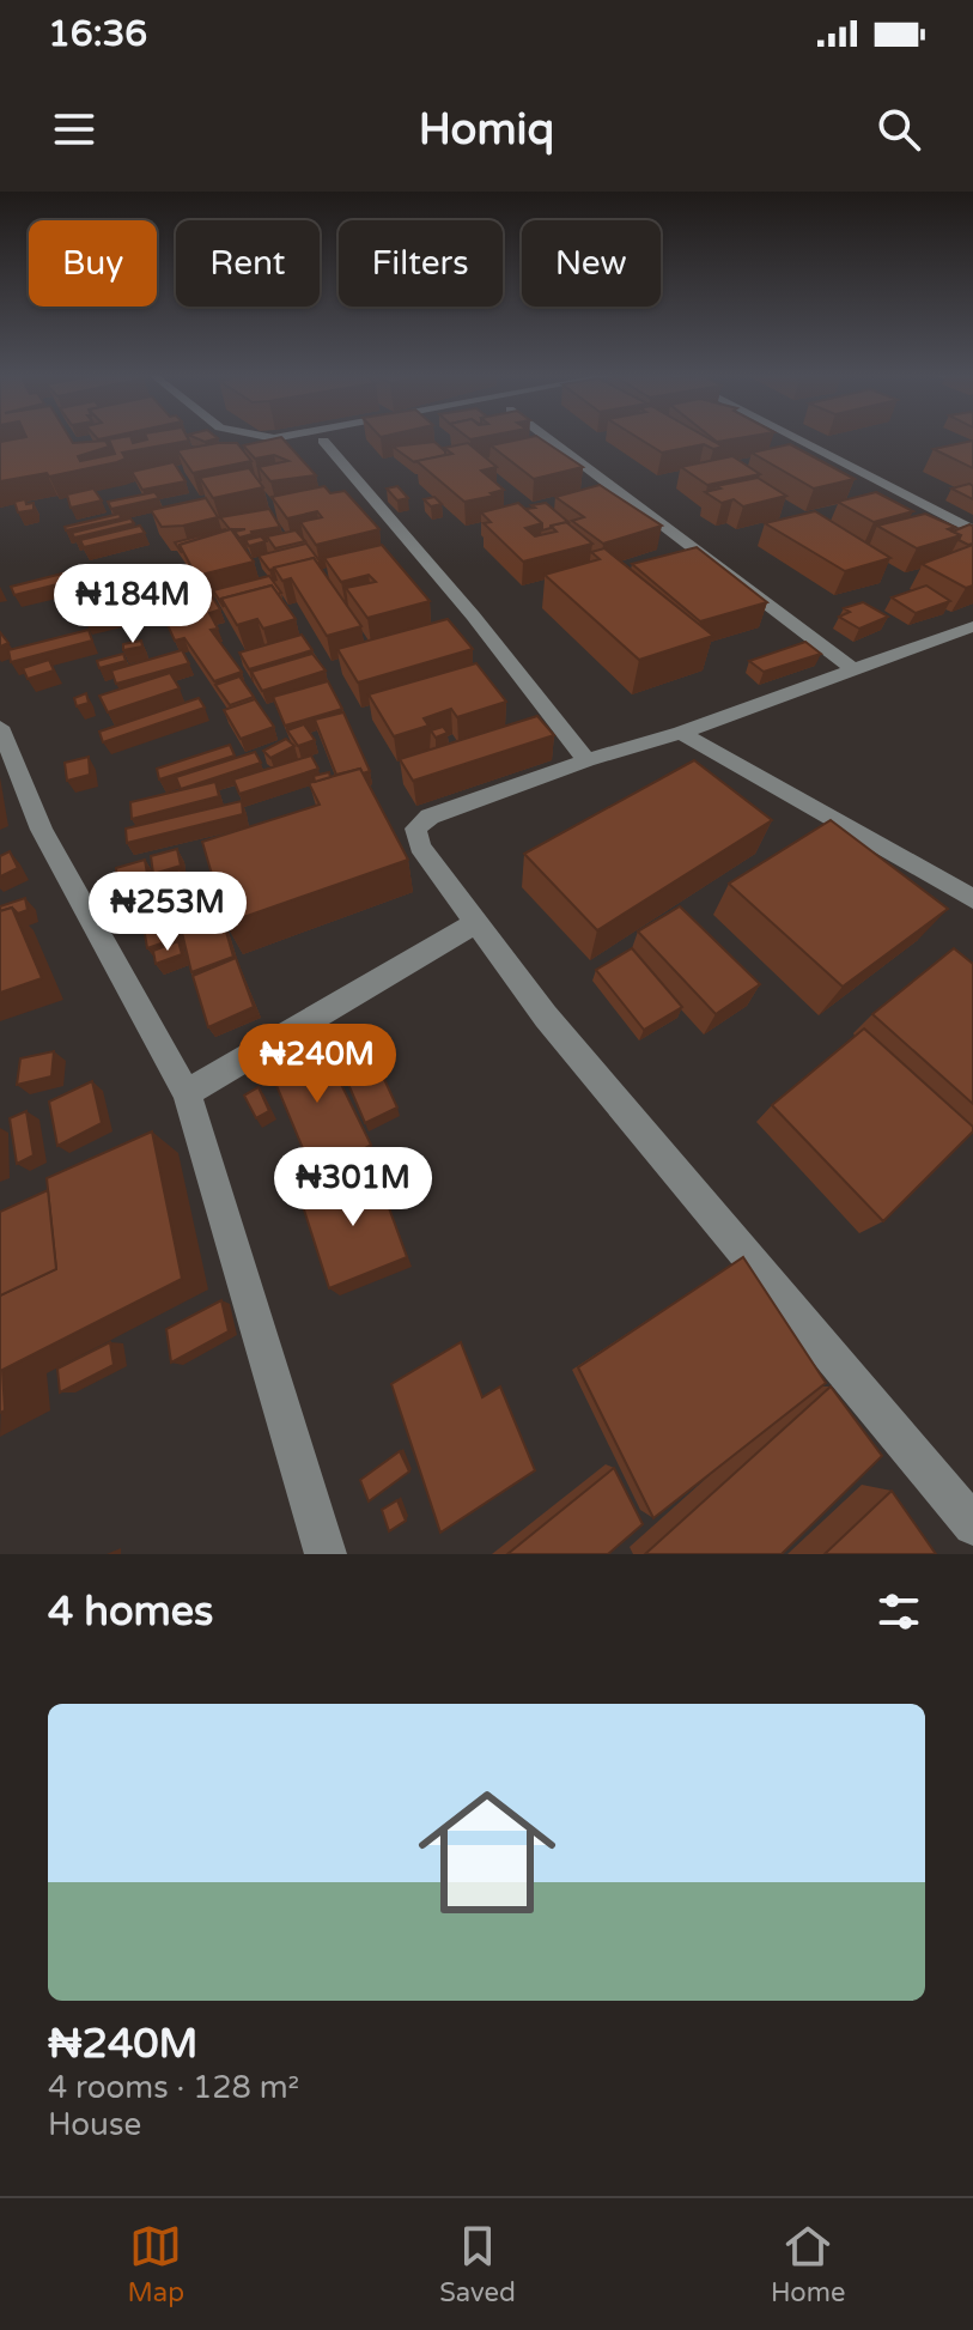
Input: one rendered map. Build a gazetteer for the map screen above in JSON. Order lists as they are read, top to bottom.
{
  "page": {
    "status": "16:36",
    "header": "Homiq",
    "chip": [
      "Buy",
      "Rent",
      "Filters",
      "New"
    ],
    "price": [
      "₦184M",
      "₦253M",
      "₦240M",
      "₦301M"
    ],
    "heading": "4 homes",
    "list": [
      {
        "name": "₦240M",
        "note": "4 rooms · 128 m² · House"
      }
    ],
    "tabs": ["Map", "Saved", "Home"]
  }
}
